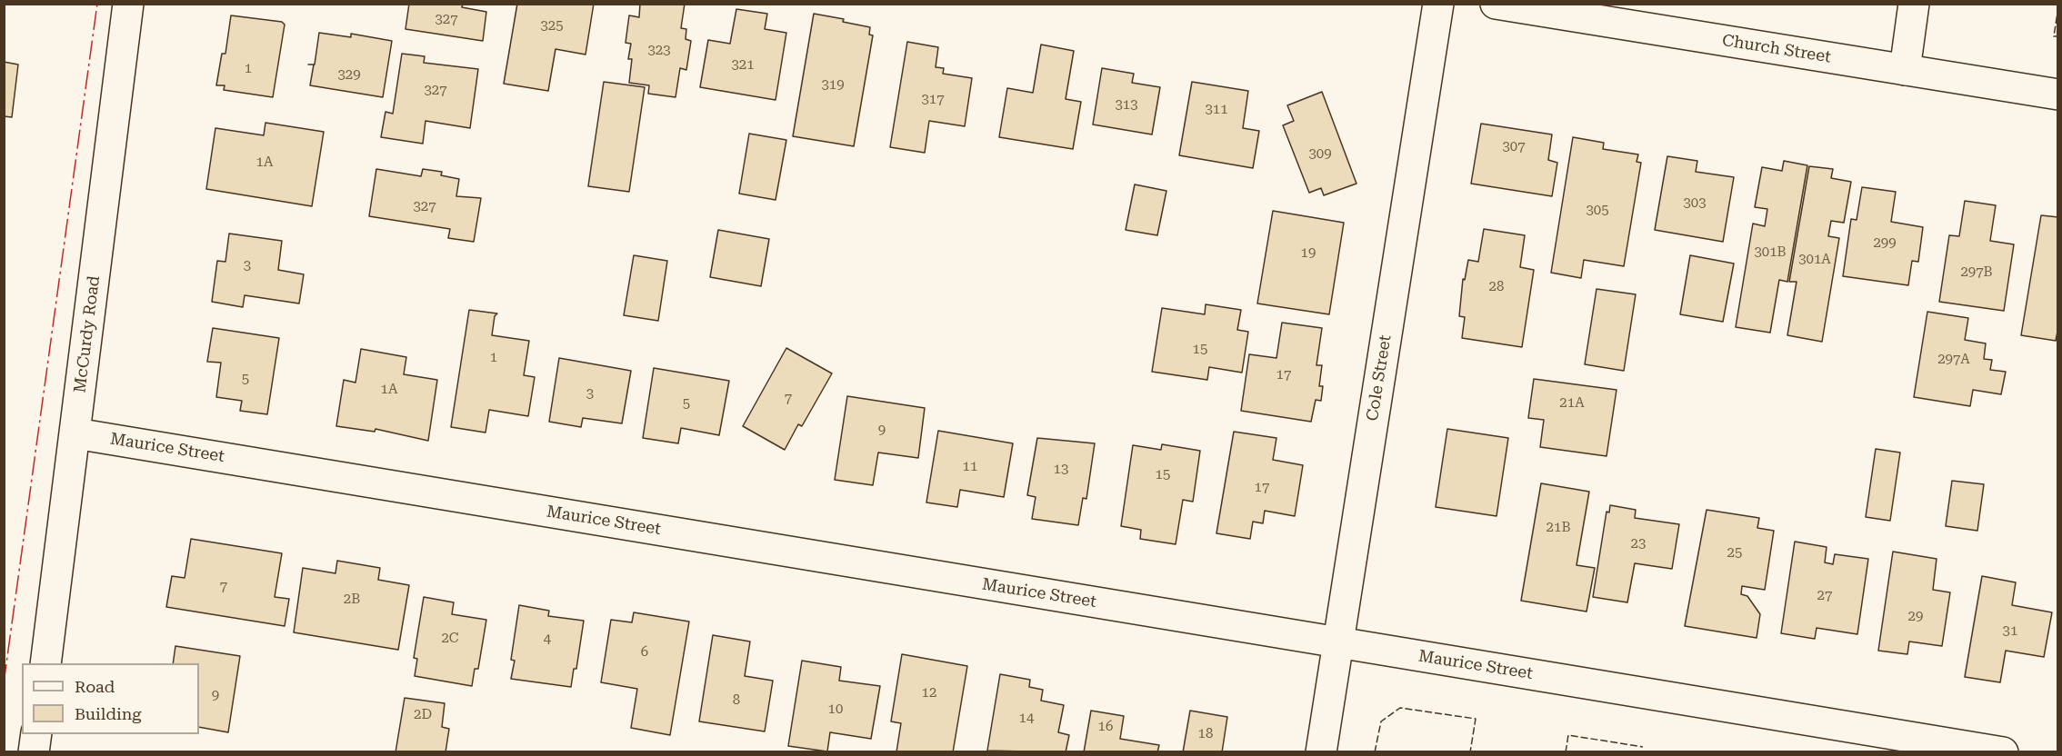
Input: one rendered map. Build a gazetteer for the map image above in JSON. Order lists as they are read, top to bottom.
{
  "streets": {
    "street": [
      "Church Street",
      "McCurdy Road",
      "Cole Street",
      "Maurice Street"
    ]
  },
  "crossings": [
    ["McCurdy Road", "Maurice Street"],
    ["Cole Street", "Maurice Street"]
  ],
  "house_numbers": [
    "327",
    "325",
    "323",
    "321",
    "1",
    "329",
    "319",
    "327",
    "317",
    "313",
    "311",
    "307",
    "309",
    "1A",
    "303",
    "327",
    "305",
    "299",
    "301B",
    "19",
    "301A",
    "3",
    "297B",
    "28",
    "15",
    "1",
    "297A",
    "17",
    "5",
    "1A",
    "3",
    "7",
    "21A",
    "5",
    "9",
    "11",
    "13",
    "15",
    "17",
    "21B",
    "23",
    "25",
    "7",
    "27",
    "2B",
    "29",
    "31",
    "2C",
    "4",
    "6",
    "12",
    "9",
    "8",
    "10",
    "2D",
    "14",
    "16",
    "18"
  ],
  "legend": ["Road", "Building"]
}
